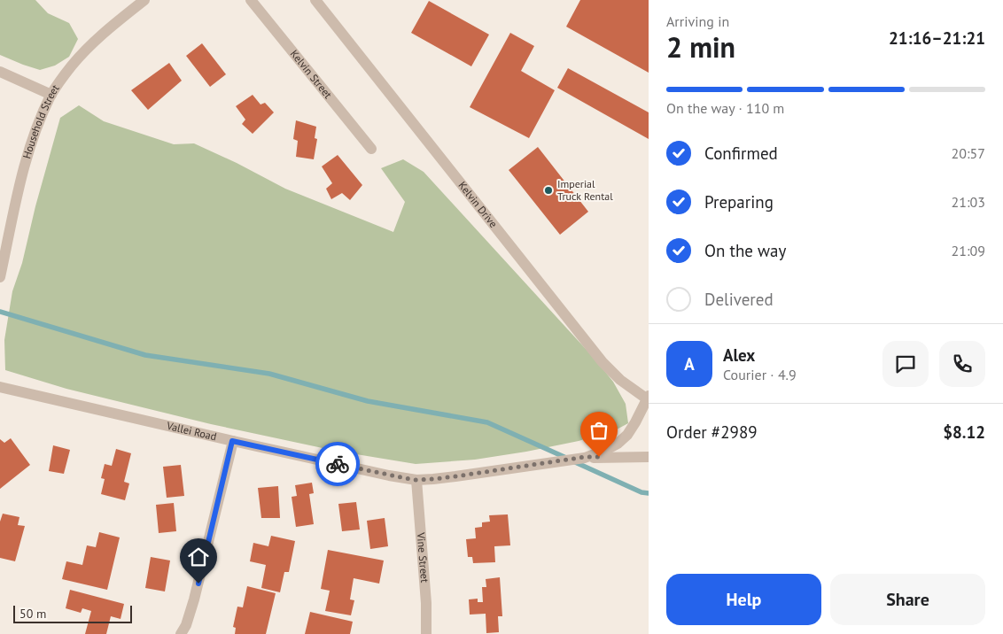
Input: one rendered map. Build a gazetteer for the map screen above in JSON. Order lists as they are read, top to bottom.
{
  "streets": {
    "street": [
      "Kelvin Street",
      "Household Street",
      "Kelvin Drive",
      "Vallei Road",
      "Vine Street"
    ]
  },
  "crossings": [
    ["Kelvin Drive", "Vallei Road"],
    ["Vallei Road", "Vine Street"]
  ],
  "places": ["Imperial Truck Rental"],
  "scale_bar": "50 m",
  "page": {
    "heading": ["2 min", "Arriving in", "21:16–21:21"],
    "panel": [
      "Alex",
      "Courier · 4.9",
      "Order #2989",
      "$8.12"
    ],
    "bar": "On the way · 110 m",
    "list": [
      ["Confirmed", "20:57"],
      ["Preparing", "21:03"],
      ["On the way", "21:09"],
      "Delivered"
    ],
    "round": "A",
    "buttons": ["Help", "Share"],
    "scale": "50 m"
  }
}
